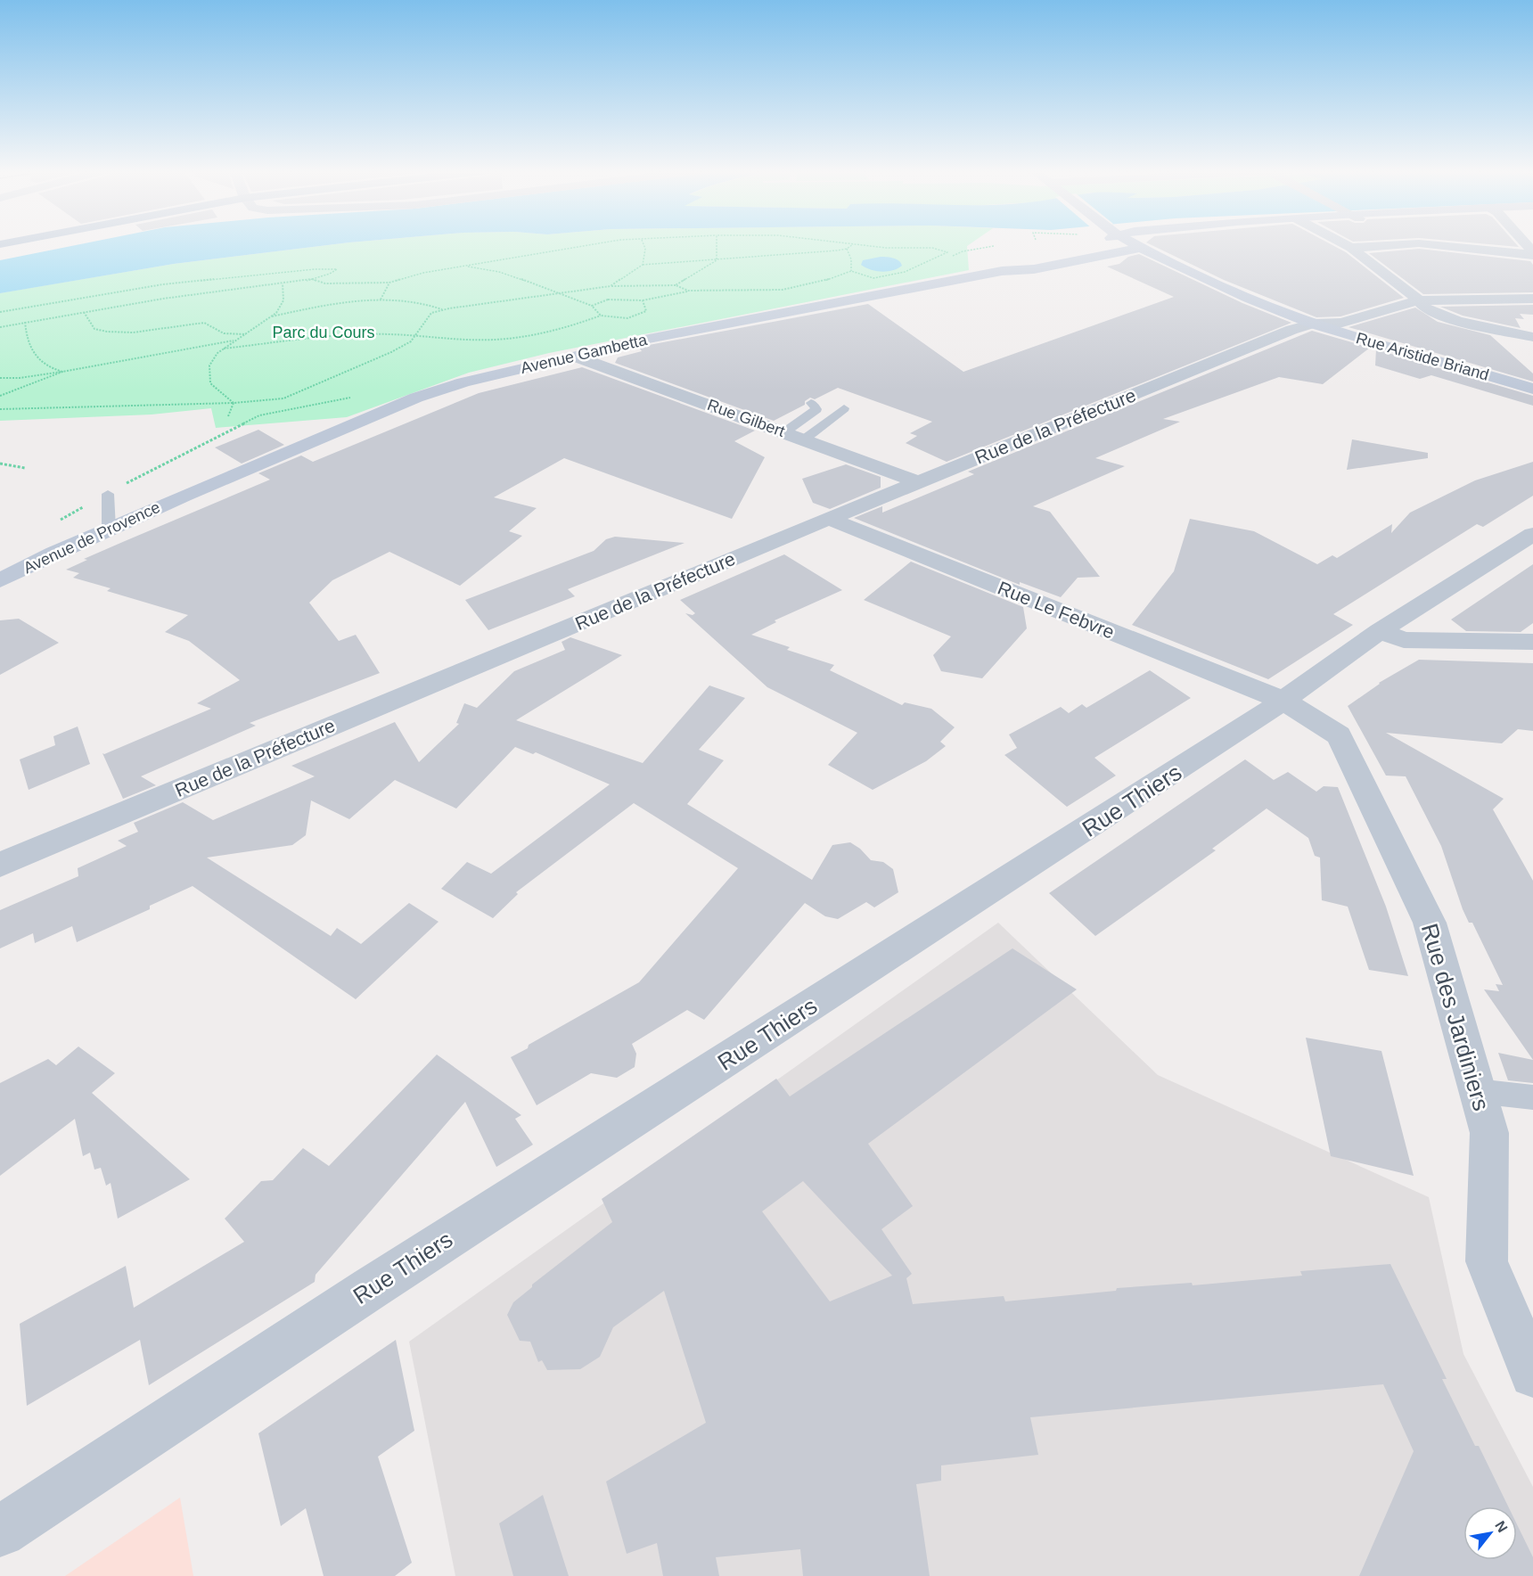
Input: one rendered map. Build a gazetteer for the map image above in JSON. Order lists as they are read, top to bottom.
{
  "streets": {
    "street": [
      "Avenue Gambetta",
      "Rue Aristide Briand",
      "Rue Gilbert",
      "Rue de la Préfecture",
      "Avenue de Provence",
      "Rue Le Febvre",
      "Rue Thiers",
      "Rue des Jardiniers"
    ]
  },
  "crossings": [
    ["Avenue Gambetta", "Rue Aristide Briand"],
    ["Avenue Gambetta", "Rue Gilbert"],
    ["Avenue Gambetta", "Avenue de Provence"],
    ["Rue Aristide Briand", "Rue de la Préfecture"],
    ["Rue Gilbert", "Rue de la Préfecture"],
    ["Rue de la Préfecture", "Rue Le Febvre"],
    ["Rue Le Febvre", "Rue Thiers"],
    ["Rue Le Febvre", "Rue des Jardiniers"],
    ["Rue Thiers", "Rue des Jardiniers"]
  ],
  "parks": ["Parc du Cours"],
  "north": "top right"
}
